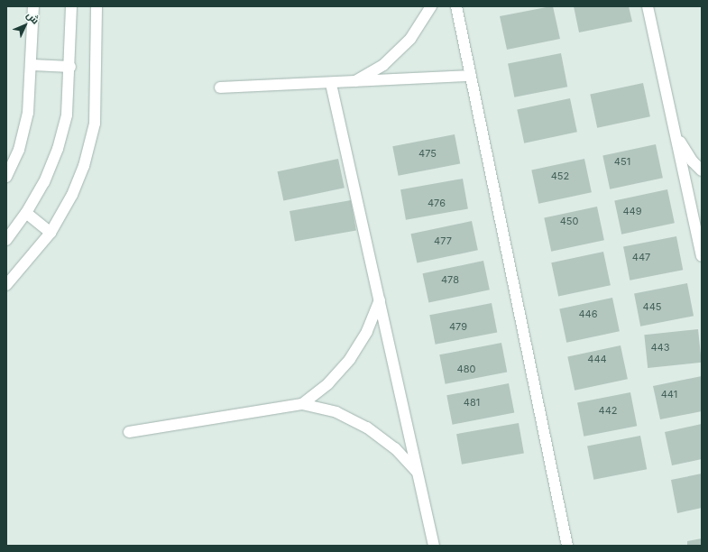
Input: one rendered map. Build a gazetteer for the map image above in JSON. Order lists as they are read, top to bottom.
{
  "house_numbers": [
    "475",
    "451",
    "452",
    "476",
    "449",
    "450",
    "477",
    "447",
    "478",
    "445",
    "446",
    "479",
    "443",
    "444",
    "480",
    "441",
    "481",
    "442"
  ],
  "north": "top right"
}
